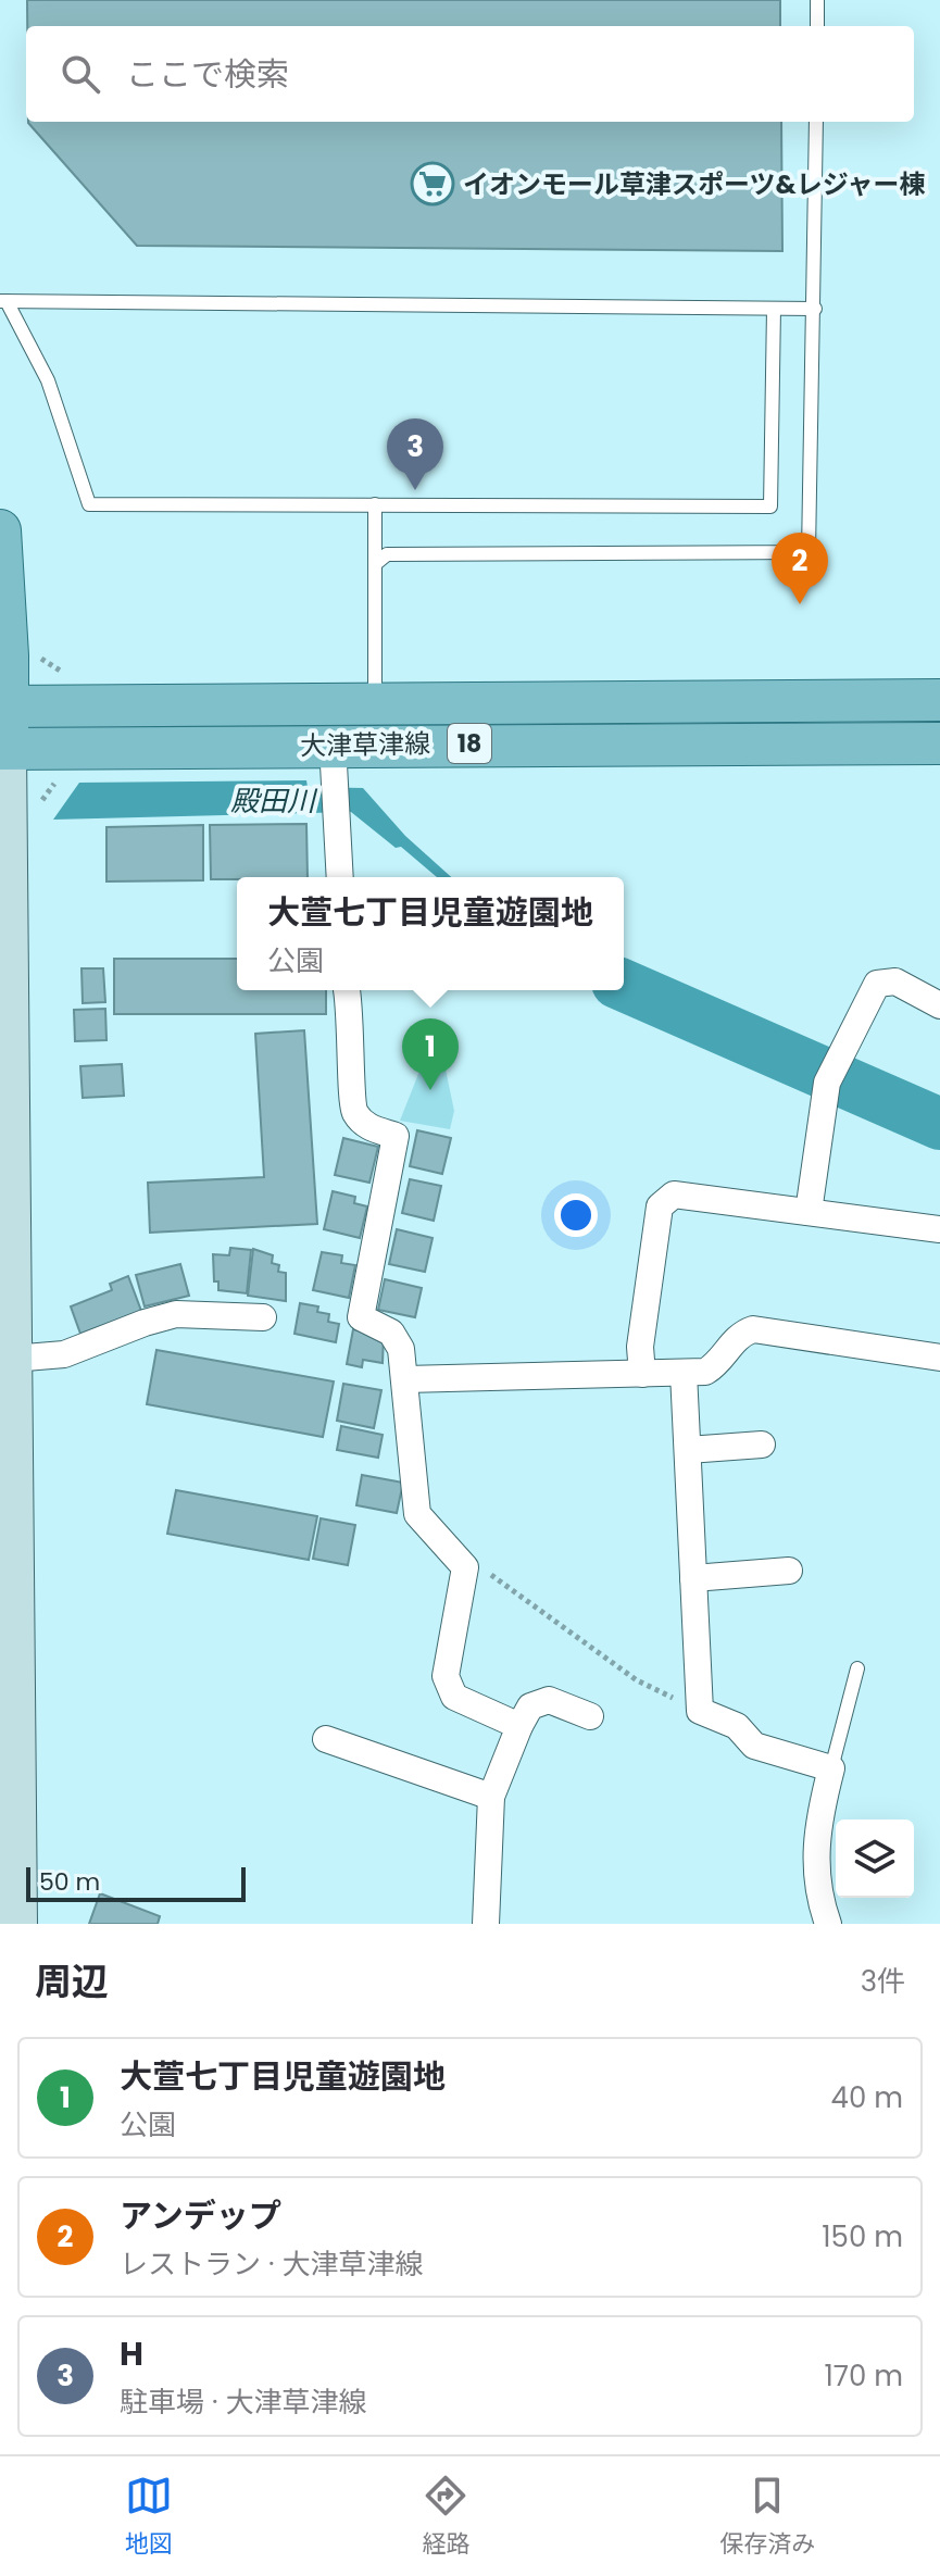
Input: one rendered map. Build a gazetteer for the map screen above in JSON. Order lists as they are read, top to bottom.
{
  "streets": {
    "main road": ["18", "大津草津線"]
  },
  "water": ["殿田川"],
  "places": {
    "supermarket": ["イオンモール草津スポーツ&レジャー棟"]
  },
  "scale_bar": "50 m",
  "page": {
    "search": "ここで検索",
    "pins": ["3", "2", "1"],
    "popup": ["大萱七丁目児童遊園地", "公園"],
    "scale": "50 m",
    "heading": ["周辺", "3件"],
    "list": [
      {
        "mark": "1",
        "name": "大萱七丁目児童遊園地",
        "note": "公園",
        "value": "40 m"
      },
      {
        "mark": "2",
        "name": "アンデップ",
        "note": "レストラン · 大津草津線",
        "value": "150 m"
      },
      {
        "mark": "3",
        "name": "H",
        "note": "駐車場 · 大津草津線",
        "value": "170 m"
      }
    ],
    "nav": ["地図", "経路", "保存済み"]
  }
}
